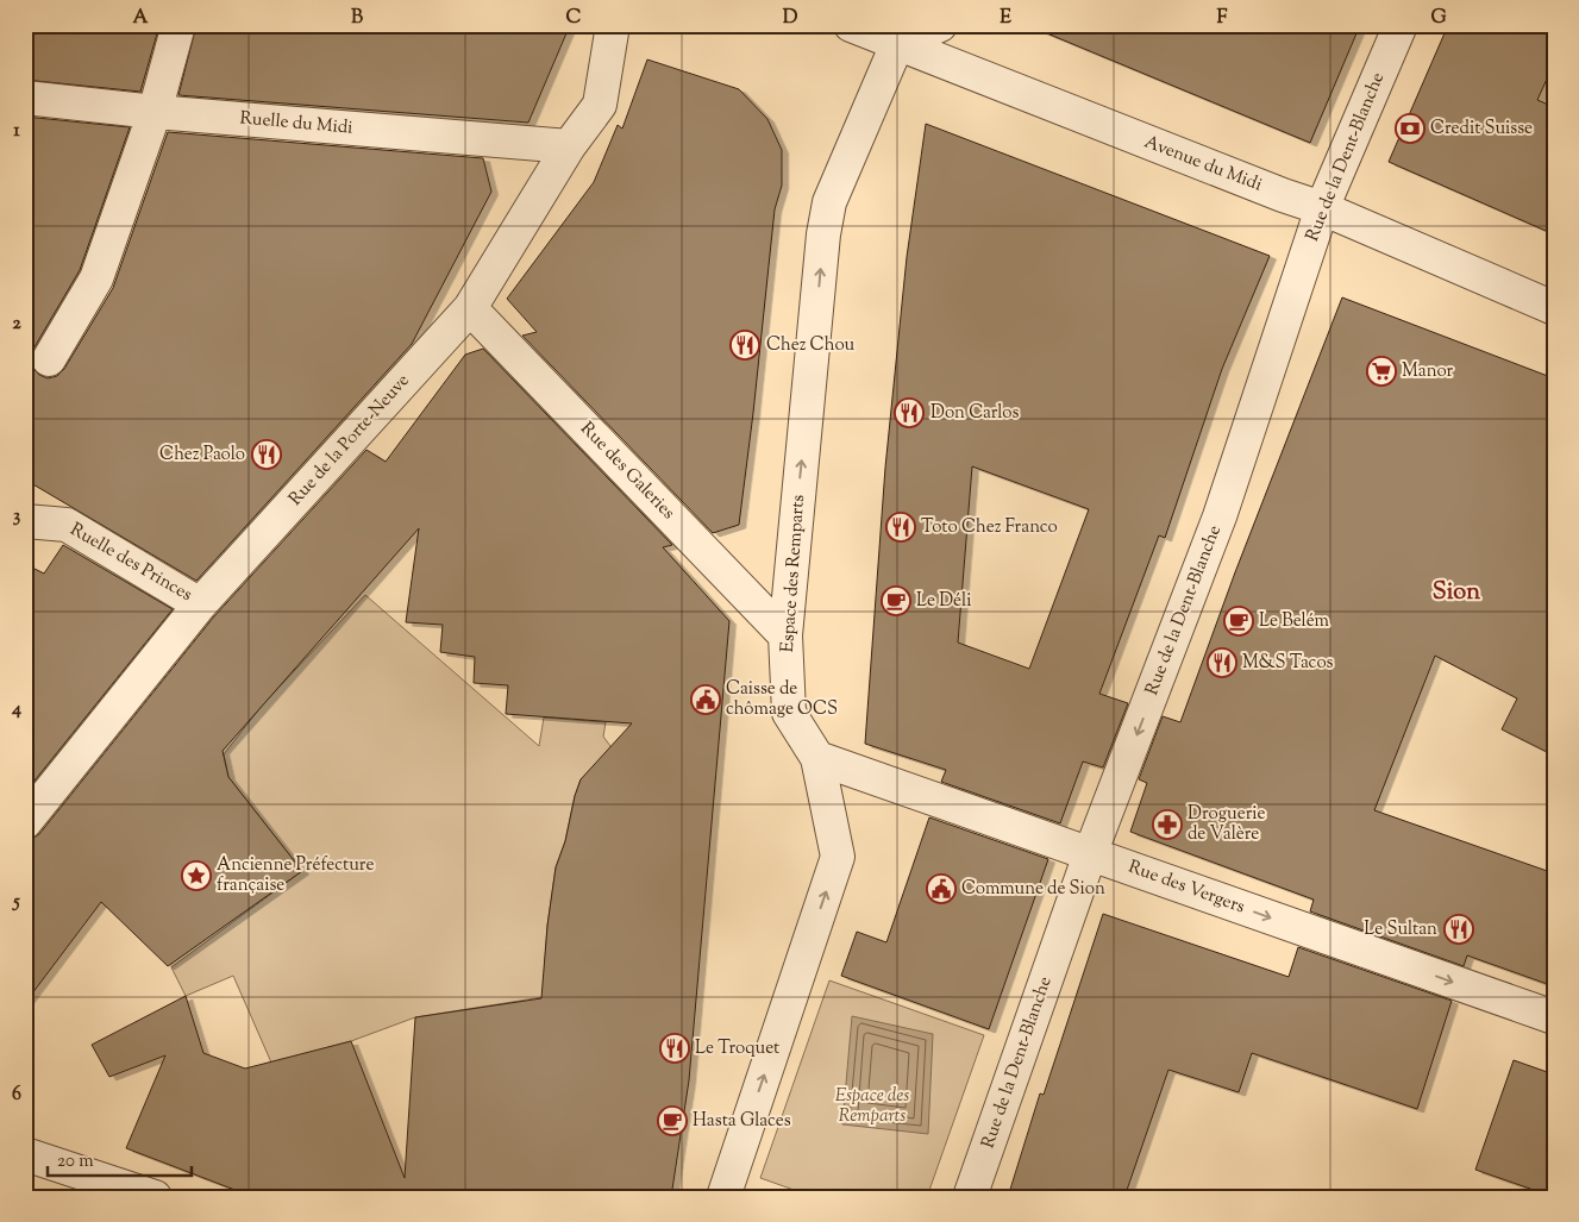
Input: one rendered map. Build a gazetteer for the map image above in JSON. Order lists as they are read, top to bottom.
{
  "streets": {
    "street": [
      "Ruelle du Midi",
      "Rue de la Dent-Blanche",
      "Avenue du Midi",
      "Rue de la Porte-Neuve",
      "Rue des Galeries",
      "Ruelle des Princes",
      "Espace des Remparts",
      "Rue des Vergers"
    ]
  },
  "crossings": [
    ["Ruelle du Midi", "Rue de la Porte-Neuve"],
    ["Rue de la Dent-Blanche", "Avenue du Midi"],
    ["Rue de la Dent-Blanche", "Rue des Vergers"],
    ["Avenue du Midi", "Espace des Remparts"],
    ["Rue de la Porte-Neuve", "Rue des Galeries"],
    ["Rue de la Porte-Neuve", "Ruelle des Princes"],
    ["Rue des Galeries", "Espace des Remparts"],
    ["Espace des Remparts", "Rue des Vergers"]
  ],
  "one_way": ["Rue de la Dent-Blanche", "Espace des Remparts", "Rue des Vergers"],
  "districts": ["Sion"],
  "parks": ["Espace des Remparts"],
  "places": {
    "bank": ["Credit Suisse"],
    "restaurant": [
      "Chez Chou",
      "Don Carlos",
      "Chez Paolo",
      "Toto Chez Franco",
      "M&S Tacos",
      "Le Sultan",
      "Le Troquet"
    ],
    "supermarket": ["Manor"],
    "cafe": ["Le Déli", "Le Belém", "Hasta Glaces"],
    "public building": ["Caisse de chômage OCS", "Commune de Sion"],
    "pharmacy": ["Droguerie de Valère"],
    "place": ["Ancienne Préfecture française"]
  },
  "scale_bar": "20 m",
  "grid": {
    "columns": [
      "A",
      "B",
      "C",
      "D",
      "E",
      "F",
      "G"
    ],
    "rows": [
      "1",
      "2",
      "3",
      "4",
      "5",
      "6"
    ]
  }
}
